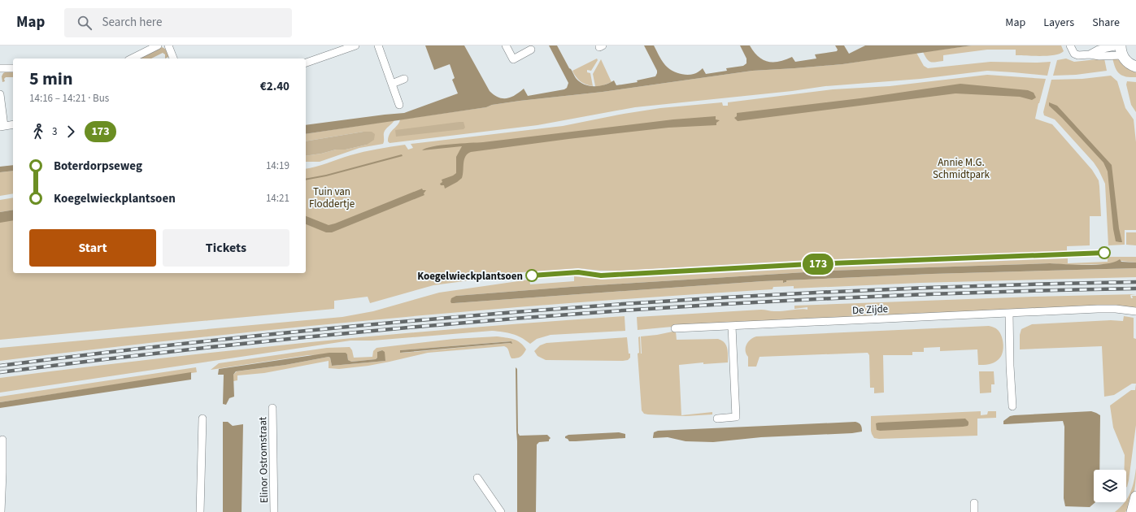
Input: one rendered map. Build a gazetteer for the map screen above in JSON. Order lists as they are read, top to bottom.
{
  "streets": {
    "street": ["De Zijde", "Elinor Ostromstraat"]
  },
  "parks": ["Annie M.G. Schmidtpark", "Tuin van Floddertje"],
  "places": ["Koegelwieckplantsoen"],
  "lines": ["bus line 173"],
  "page": {
    "header": "Map",
    "search": "Search here",
    "nav": ["Map", "Layers", "Share"],
    "on_map": "173",
    "heading": ["5 min", "14:16 – 14:21 · Bus", "€2.40"],
    "legs": ["3", "173"],
    "list": [
      {
        "name": "Boterdorpseweg",
        "value": "14:19"
      },
      {
        "name": "Koegelwieckplantsoen",
        "value": "14:21"
      }
    ],
    "buttons": ["Start", "Tickets"]
  }
}
